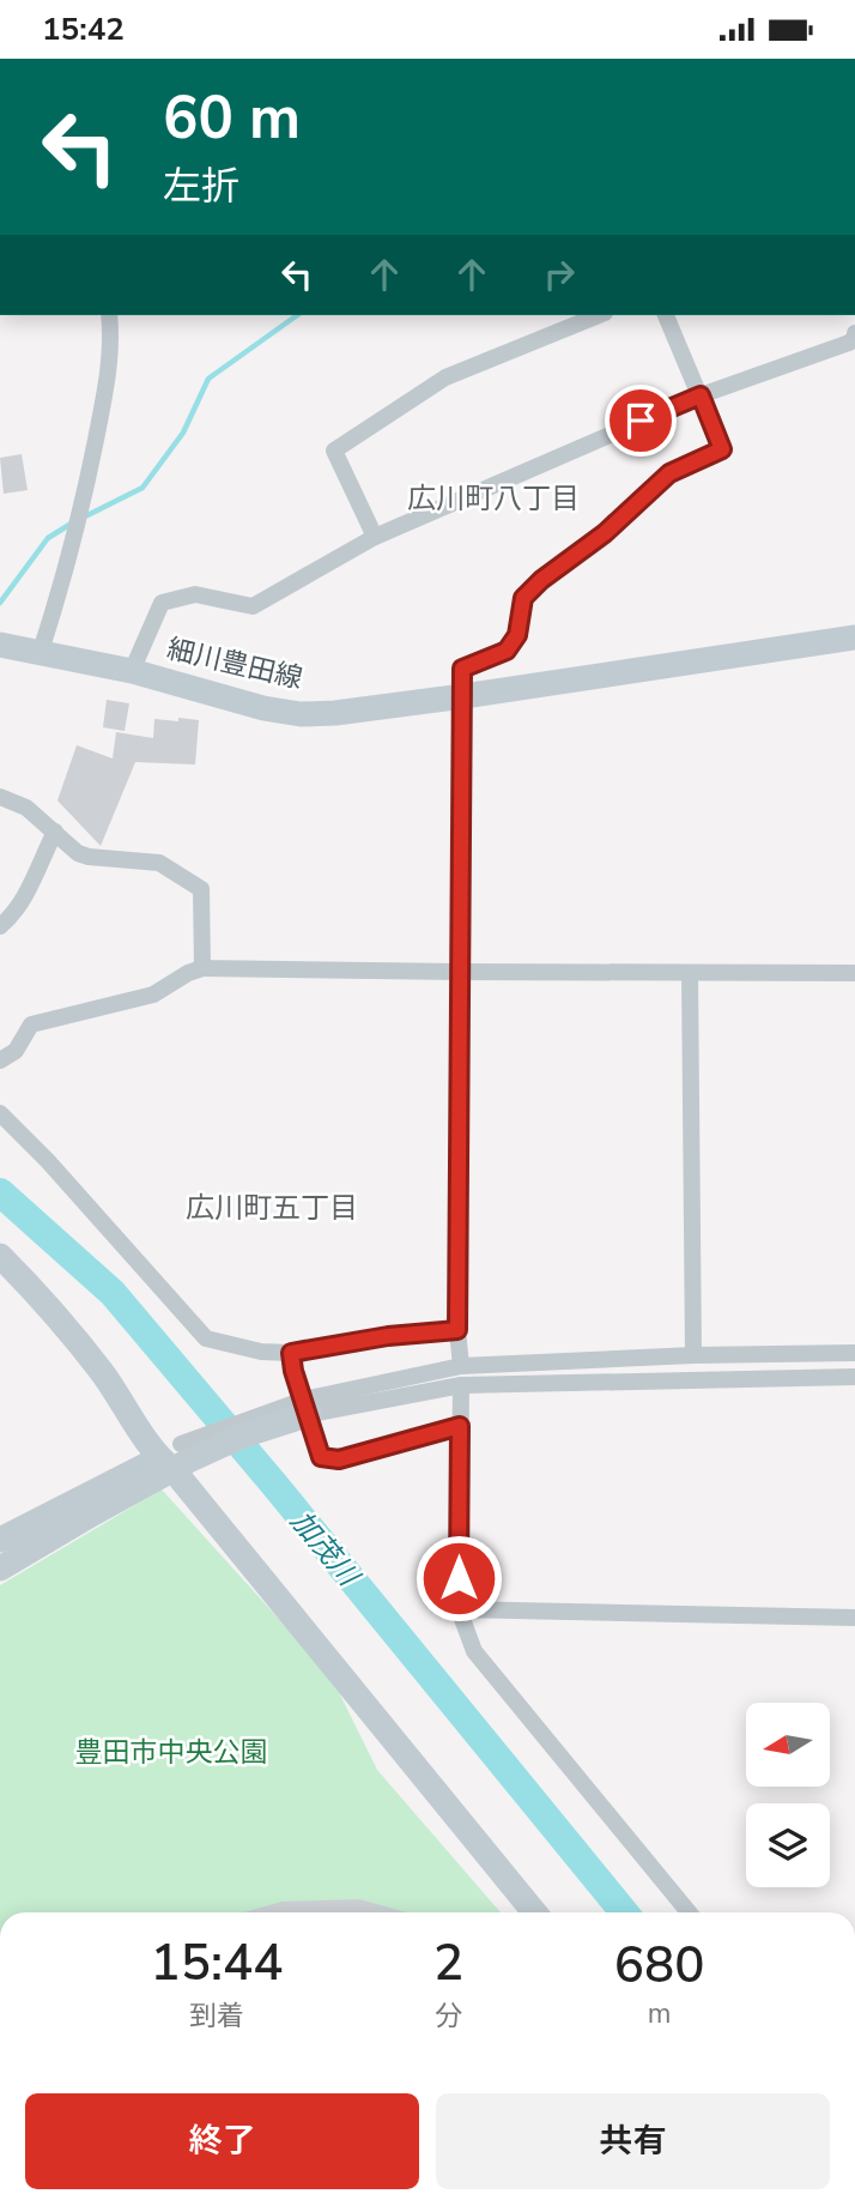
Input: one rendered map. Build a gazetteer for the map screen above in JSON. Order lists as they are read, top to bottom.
{
  "streets": {
    "street": ["細川豊田線"]
  },
  "districts": ["広川町八丁目", "広川町五丁目"],
  "water": ["加茂川"],
  "parks": ["豊田市中央公園"],
  "north": "left",
  "page": {
    "status": "15:42",
    "turn": ["60 m", "左折"],
    "eta": [
      "15:44",
      "到着",
      "2",
      "分",
      "680",
      "m"
    ],
    "buttons": ["終了", "共有"]
  }
}
